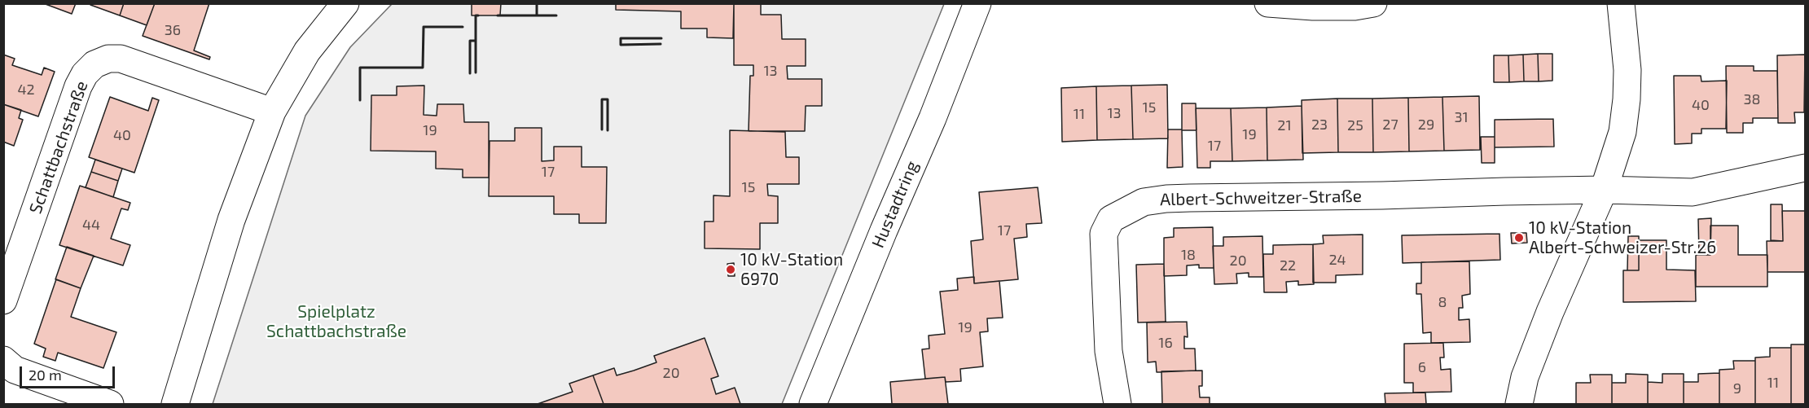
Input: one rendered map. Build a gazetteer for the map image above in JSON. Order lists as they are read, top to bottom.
{
  "streets": {
    "street": ["Schattbachstraße", "Albert-Schweitzer-Straße", "Hustadtring"]
  },
  "parks": ["Spielplatz Schattbachstraße"],
  "places": ["10 kV-Station Albert-Schweizer-Str.26", "10 kV-Station 6970"],
  "house_numbers": [
    "36",
    "13",
    "42",
    "38",
    "40",
    "15",
    "13",
    "11",
    "31",
    "23",
    "27",
    "29",
    "21",
    "25",
    "19",
    "19",
    "40",
    "17",
    "17",
    "15",
    "44",
    "17",
    "18",
    "24",
    "20",
    "22",
    "8",
    "19",
    "16",
    "6",
    "20",
    "11",
    "9"
  ],
  "scale_bar": "20 m"
}
